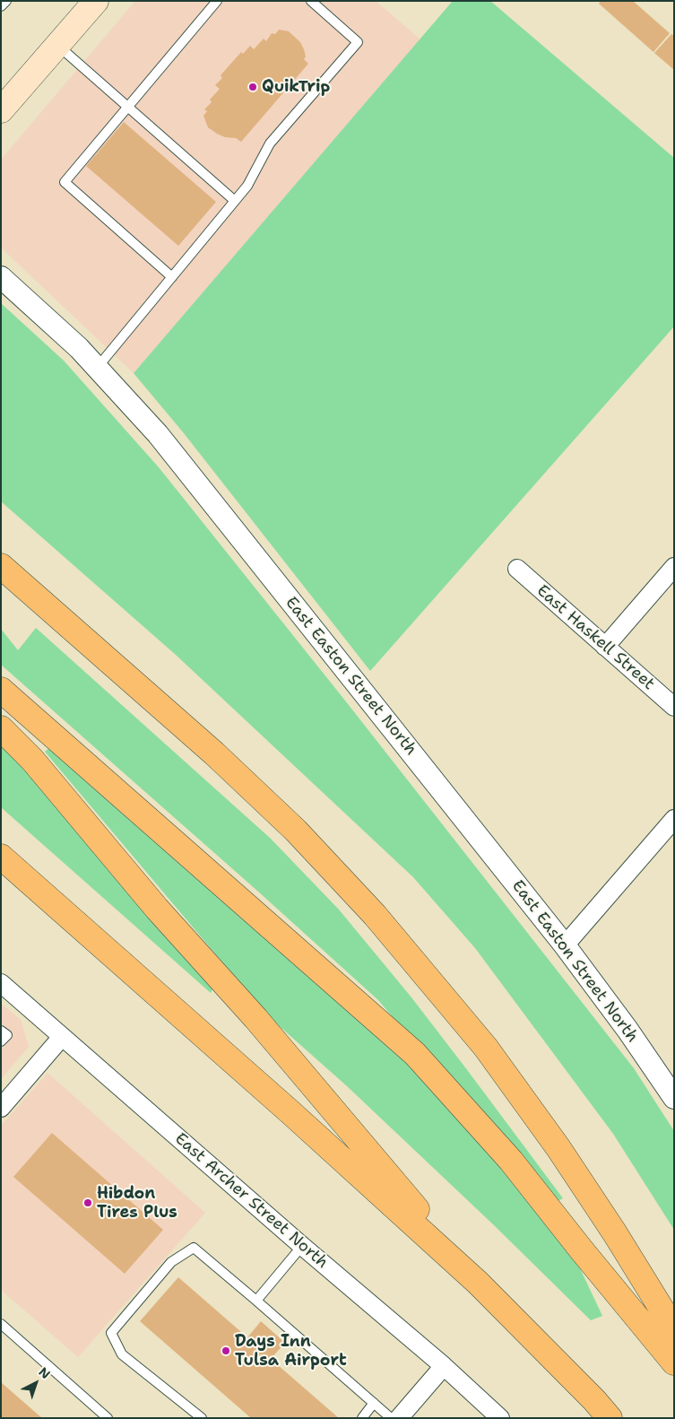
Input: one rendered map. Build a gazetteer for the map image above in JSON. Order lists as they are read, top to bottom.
{
  "streets": {
    "street": ["East Haskell Street", "East Easton Street North", "East Archer Street North"]
  },
  "places": ["QuikTrip", "Hibdon Tires Plus", "Days Inn Tulsa Airport"],
  "north": "top right"
}
